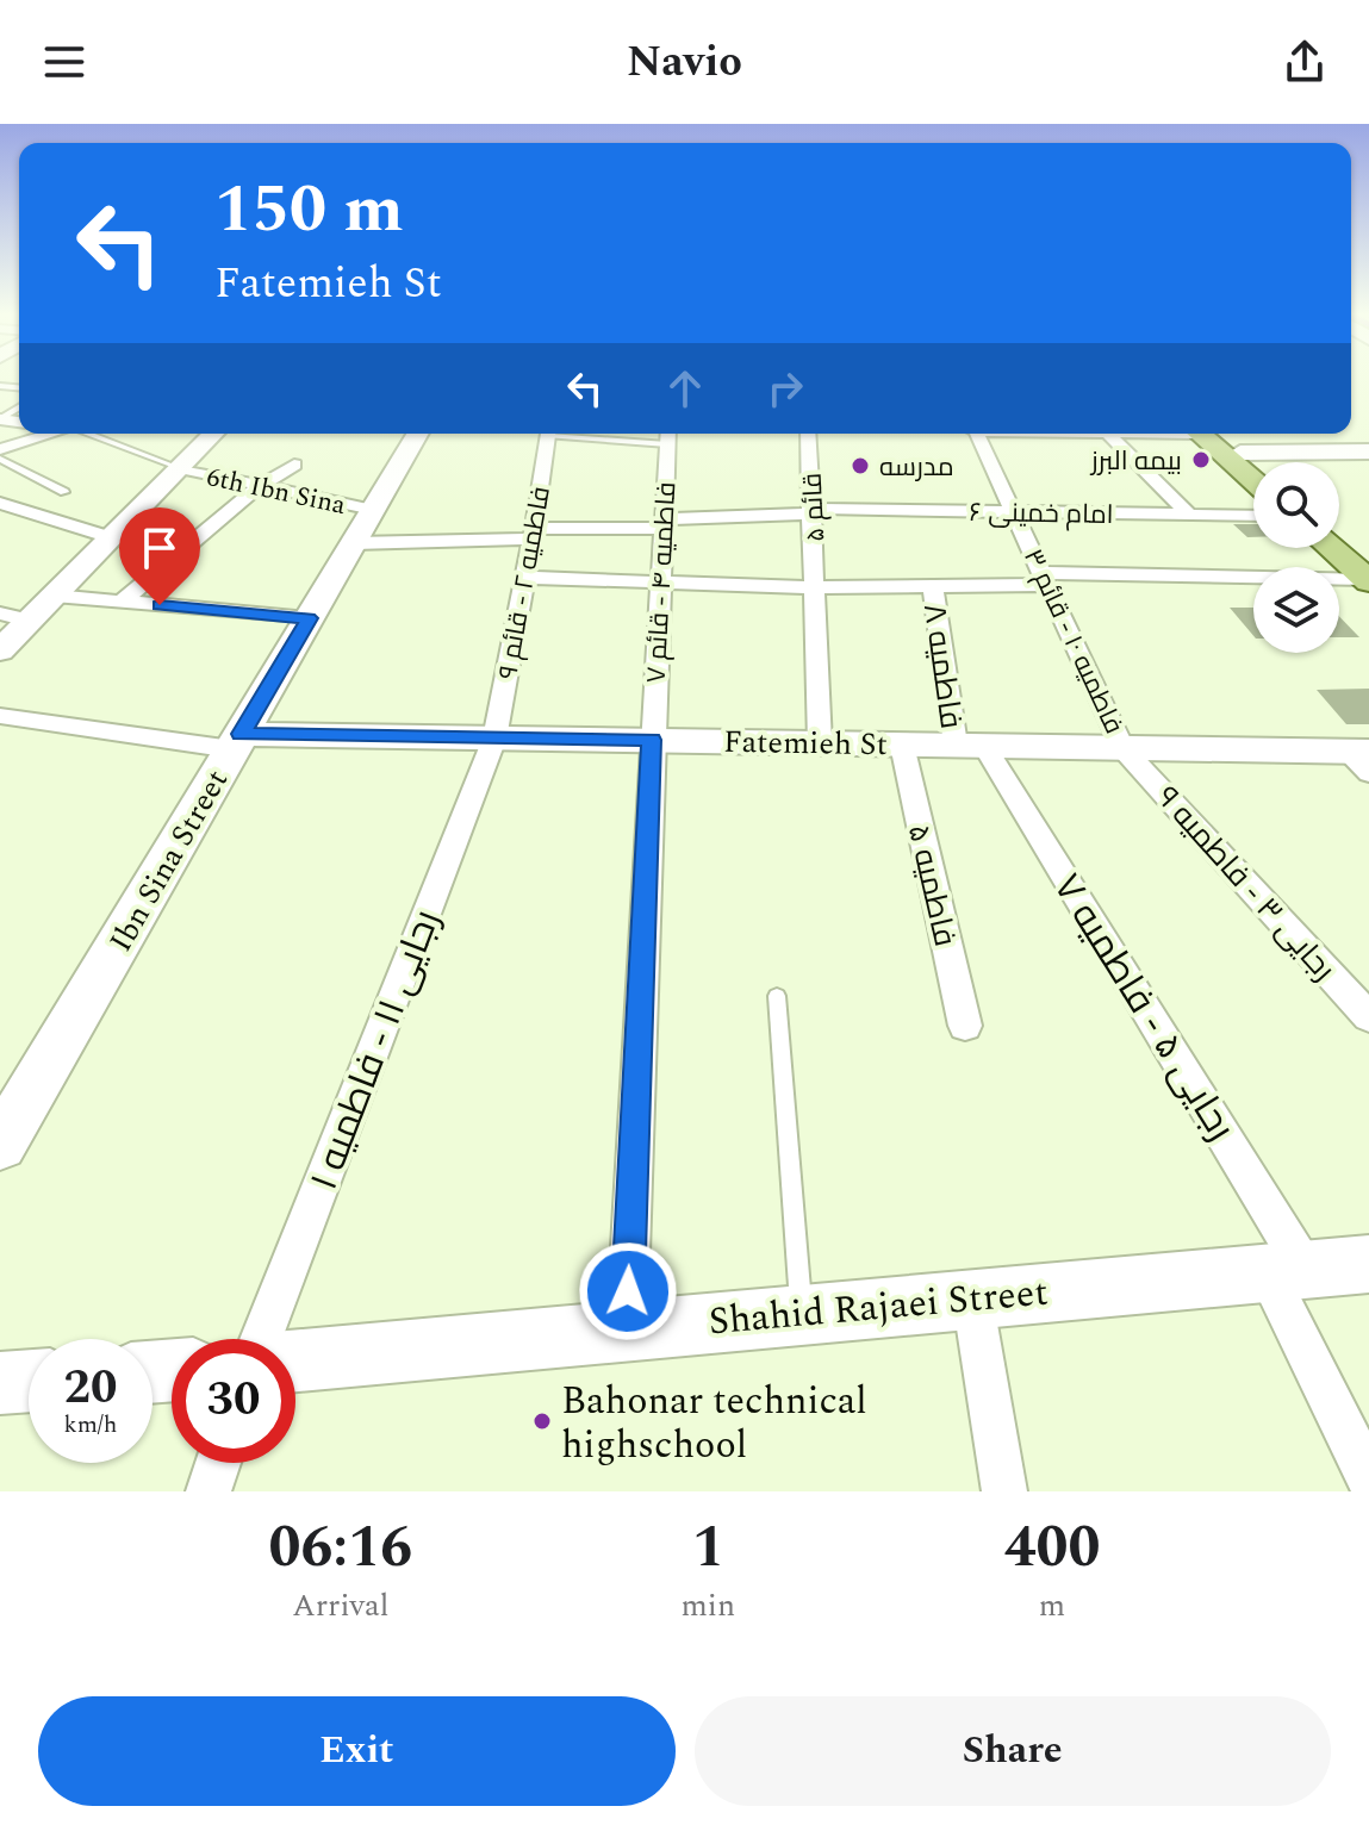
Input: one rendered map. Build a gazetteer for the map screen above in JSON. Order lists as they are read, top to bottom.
{
  "streets": {
    "street": [
      "6th Ibn Sina",
      "قائم ۵",
      "امام خمینی ۶",
      "فاطمیه ۲ - قائم ۹",
      "فاطمیه ۴ - قائم ۷",
      "فاطمیه ۱۰ - قائم ۳",
      "فاطمیه ۸",
      "Fatemieh St",
      "Ibn Sina Street",
      "رجایی ۳ - فاطمیه ۹",
      "فاطمیه ۵",
      "رجایی ۵ - فاطمیه ۷",
      "رجایی ۱۱ - فاطمیه ۱",
      "Shahid Rajaei Street"
    ]
  },
  "crossings": [
    ["6th Ibn Sina", "Ibn Sina Street"],
    ["قائم ۵", "امام خمینی ۶"],
    ["قائم ۵", "Fatemieh St"],
    ["امام خمینی ۶", "فاطمیه ۲ - قائم ۹"],
    ["امام خمینی ۶", "فاطمیه ۴ - قائم ۷"],
    ["امام خمینی ۶", "فاطمیه ۱۰ - قائم ۳"],
    ["امام خمینی ۶", "Ibn Sina Street"],
    ["فاطمیه ۲ - قائم ۹", "Fatemieh St"],
    ["فاطمیه ۲ - قائم ۹", "رجایی ۱۱ - فاطمیه ۱"],
    ["فاطمیه ۴ - قائم ۷", "Fatemieh St"],
    ["فاطمیه ۴ - قائم ۷", "Shahid Rajaei Street"],
    ["فاطمیه ۱۰ - قائم ۳", "Fatemieh St"],
    ["فاطمیه ۱۰ - قائم ۳", "رجایی ۳ - فاطمیه ۹"],
    ["فاطمیه ۸", "Fatemieh St"],
    ["فاطمیه ۸", "رجایی ۵ - فاطمیه ۷"],
    ["Fatemieh St", "Ibn Sina Street"],
    ["Fatemieh St", "رجایی ۳ - فاطمیه ۹"],
    ["Fatemieh St", "فاطمیه ۵"],
    ["Fatemieh St", "رجایی ۵ - فاطمیه ۷"],
    ["Fatemieh St", "رجایی ۱۱ - فاطمیه ۱"],
    ["رجایی ۵ - فاطمیه ۷", "Shahid Rajaei Street"]
  ],
  "places": ["بیمه البرز", "مدرسه", "Bahonar technical highschool"],
  "page": {
    "header": "Navio",
    "turn": ["150 m", "Fatemieh St"],
    "speed": "20 km/h",
    "limit": "30",
    "eta": [
      "06:16",
      "Arrival",
      "1",
      "min",
      "400",
      "m"
    ],
    "buttons": ["Exit", "Share"]
  }
}
